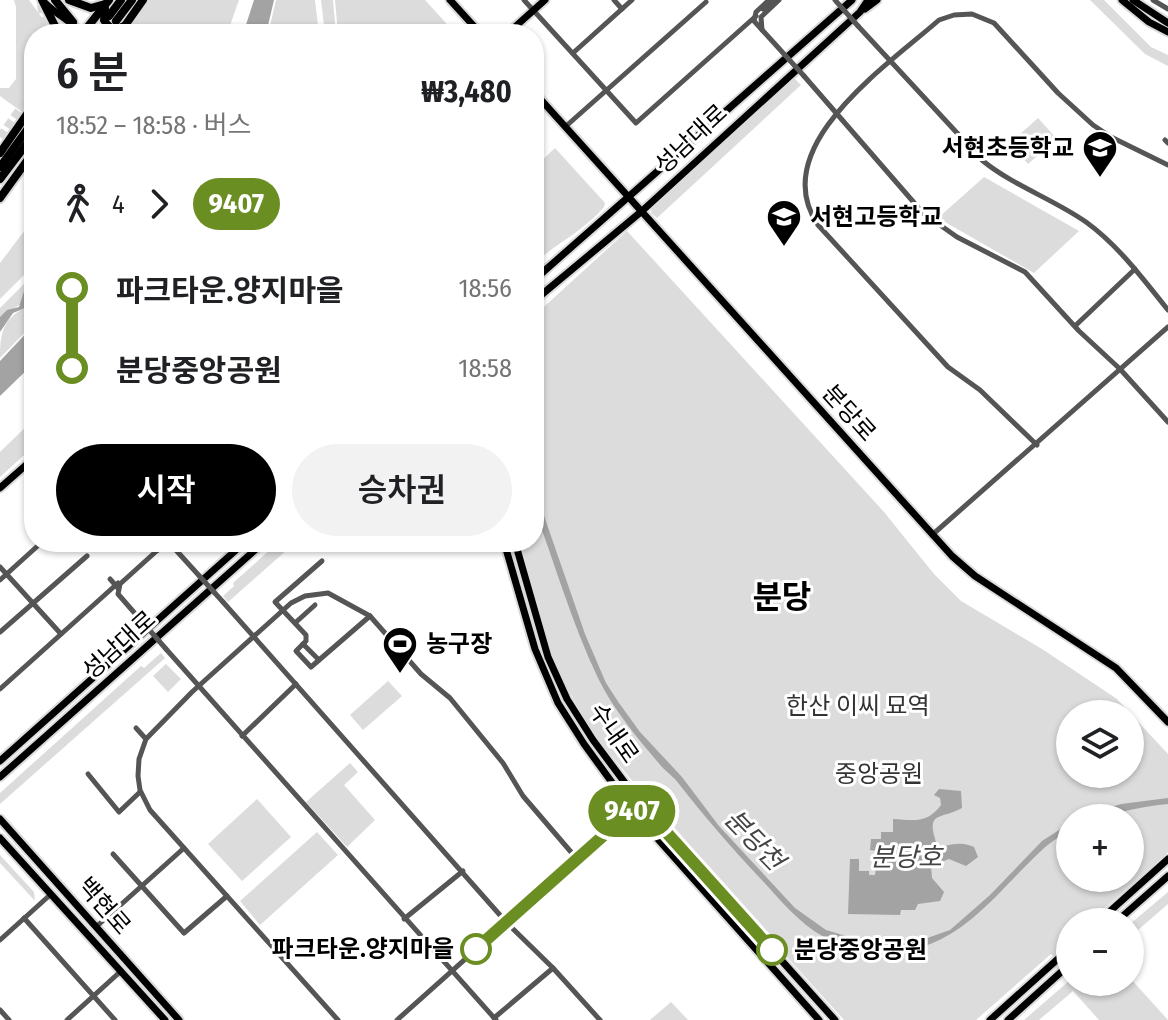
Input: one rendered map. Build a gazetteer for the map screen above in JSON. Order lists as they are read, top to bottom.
{
  "streets": {
    "main road": [
      "성남대로",
      "분당로",
      "수내로",
      "백현로"
    ]
  },
  "crossings": [
    ["성남대로", "분당로"]
  ],
  "districts": ["분당"],
  "water": ["분당천", "분당호"],
  "parks": ["한산 이씨 묘역", "중앙공원"],
  "places": {
    "school or university": ["서현초등학교", "서현고등학교"],
    "sports": ["농구장"],
    "other": ["파크타운.양지마을", "분당중앙공원"]
  },
  "lines": ["bus line 9407"],
  "page": {
    "on_map": "9407",
    "heading": ["6 분", "18:52 – 18:58 · 버스", "₩3,480"],
    "legs": ["4", "9407"],
    "list": [
      {
        "name": "파크타운.양지마을",
        "value": "18:56"
      },
      {
        "name": "분당중앙공원",
        "value": "18:58"
      }
    ],
    "buttons": ["시작", "승차권"],
    "map_buttons": ["+", "−"]
  }
}
